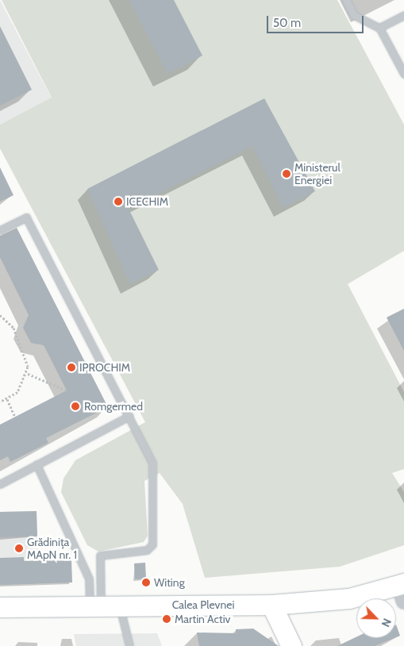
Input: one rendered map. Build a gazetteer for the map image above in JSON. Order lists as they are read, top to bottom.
{
  "streets": {
    "main road": ["Calea Plevnei"]
  },
  "places": [
    "Ministerul Energiei",
    "ICECHIM",
    "IPROCHIM",
    "Romgermed",
    "Grădinița MApN nr. 1",
    "Witing",
    "Martin Activ"
  ],
  "scale_bar": "50 m",
  "north": "bottom right"
}
